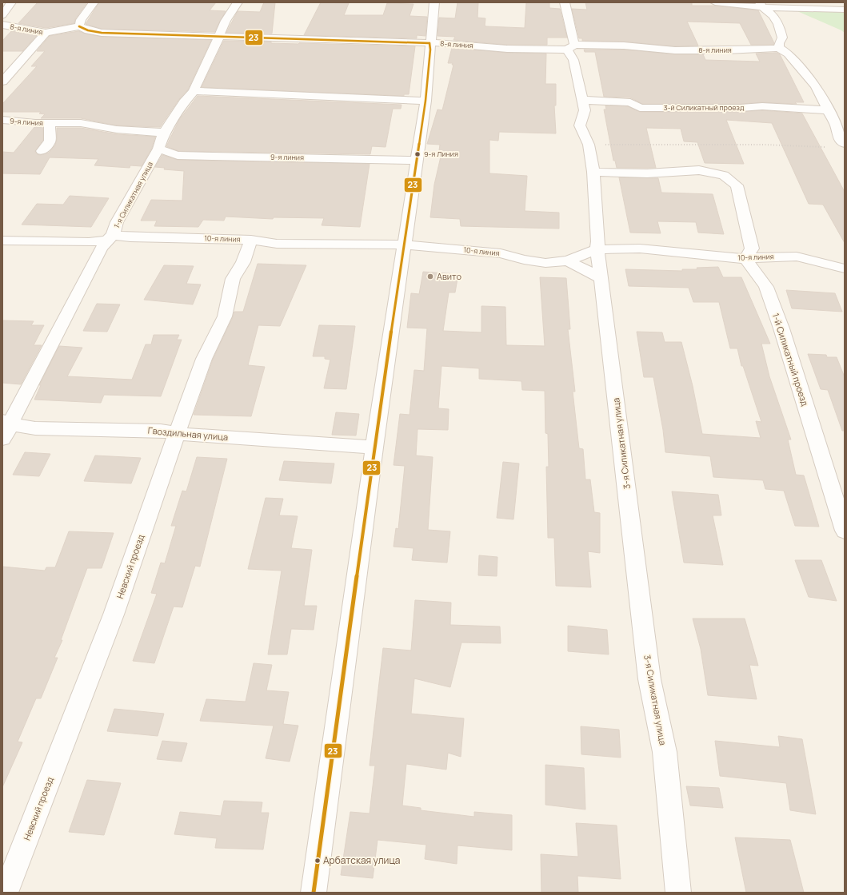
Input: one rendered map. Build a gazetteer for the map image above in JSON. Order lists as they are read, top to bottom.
{
  "streets": {
    "street": [
      "8-я линия",
      "3-й Силикатный проезд",
      "9-я линия",
      "1-я Силикатная улица",
      "10-я линия",
      "1-й Силикатный проезд",
      "Гвоздильная улица",
      "3-я Силикатная улица",
      "Невский проезд"
    ]
  },
  "crossings": [
    ["8-я линия", "1-я Силикатная улица"],
    ["8-я линия", "3-я Силикатная улица"],
    ["3-й Силикатный проезд", "3-я Силикатная улица"],
    ["9-я линия", "1-я Силикатная улица"],
    ["1-я Силикатная улица", "10-я линия"],
    ["1-я Силикатная улица", "Гвоздильная улица"],
    ["10-я линия", "1-й Силикатный проезд"],
    ["10-я линия", "3-я Силикатная улица"],
    ["10-я линия", "Невский проезд"],
    ["Гвоздильная улица", "Невский проезд"]
  ],
  "places": ["9-я Линия", "Авито", "Арбатская улица"],
  "lines": ["transit line 23"]
}
